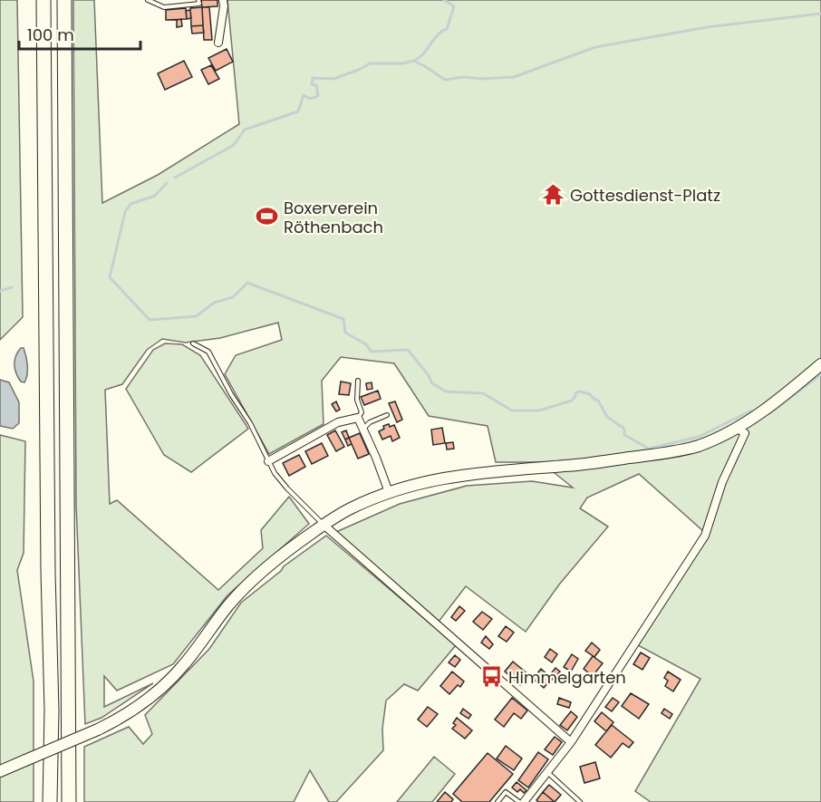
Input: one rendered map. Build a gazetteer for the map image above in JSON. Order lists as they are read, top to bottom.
{
  "places": {
    "temple": ["Gottesdienst-Platz"],
    "sports": ["Boxerverein Röthenbach"],
    "bus stop": ["Himmelgarten"]
  },
  "scale_bar": "100 m"
}
